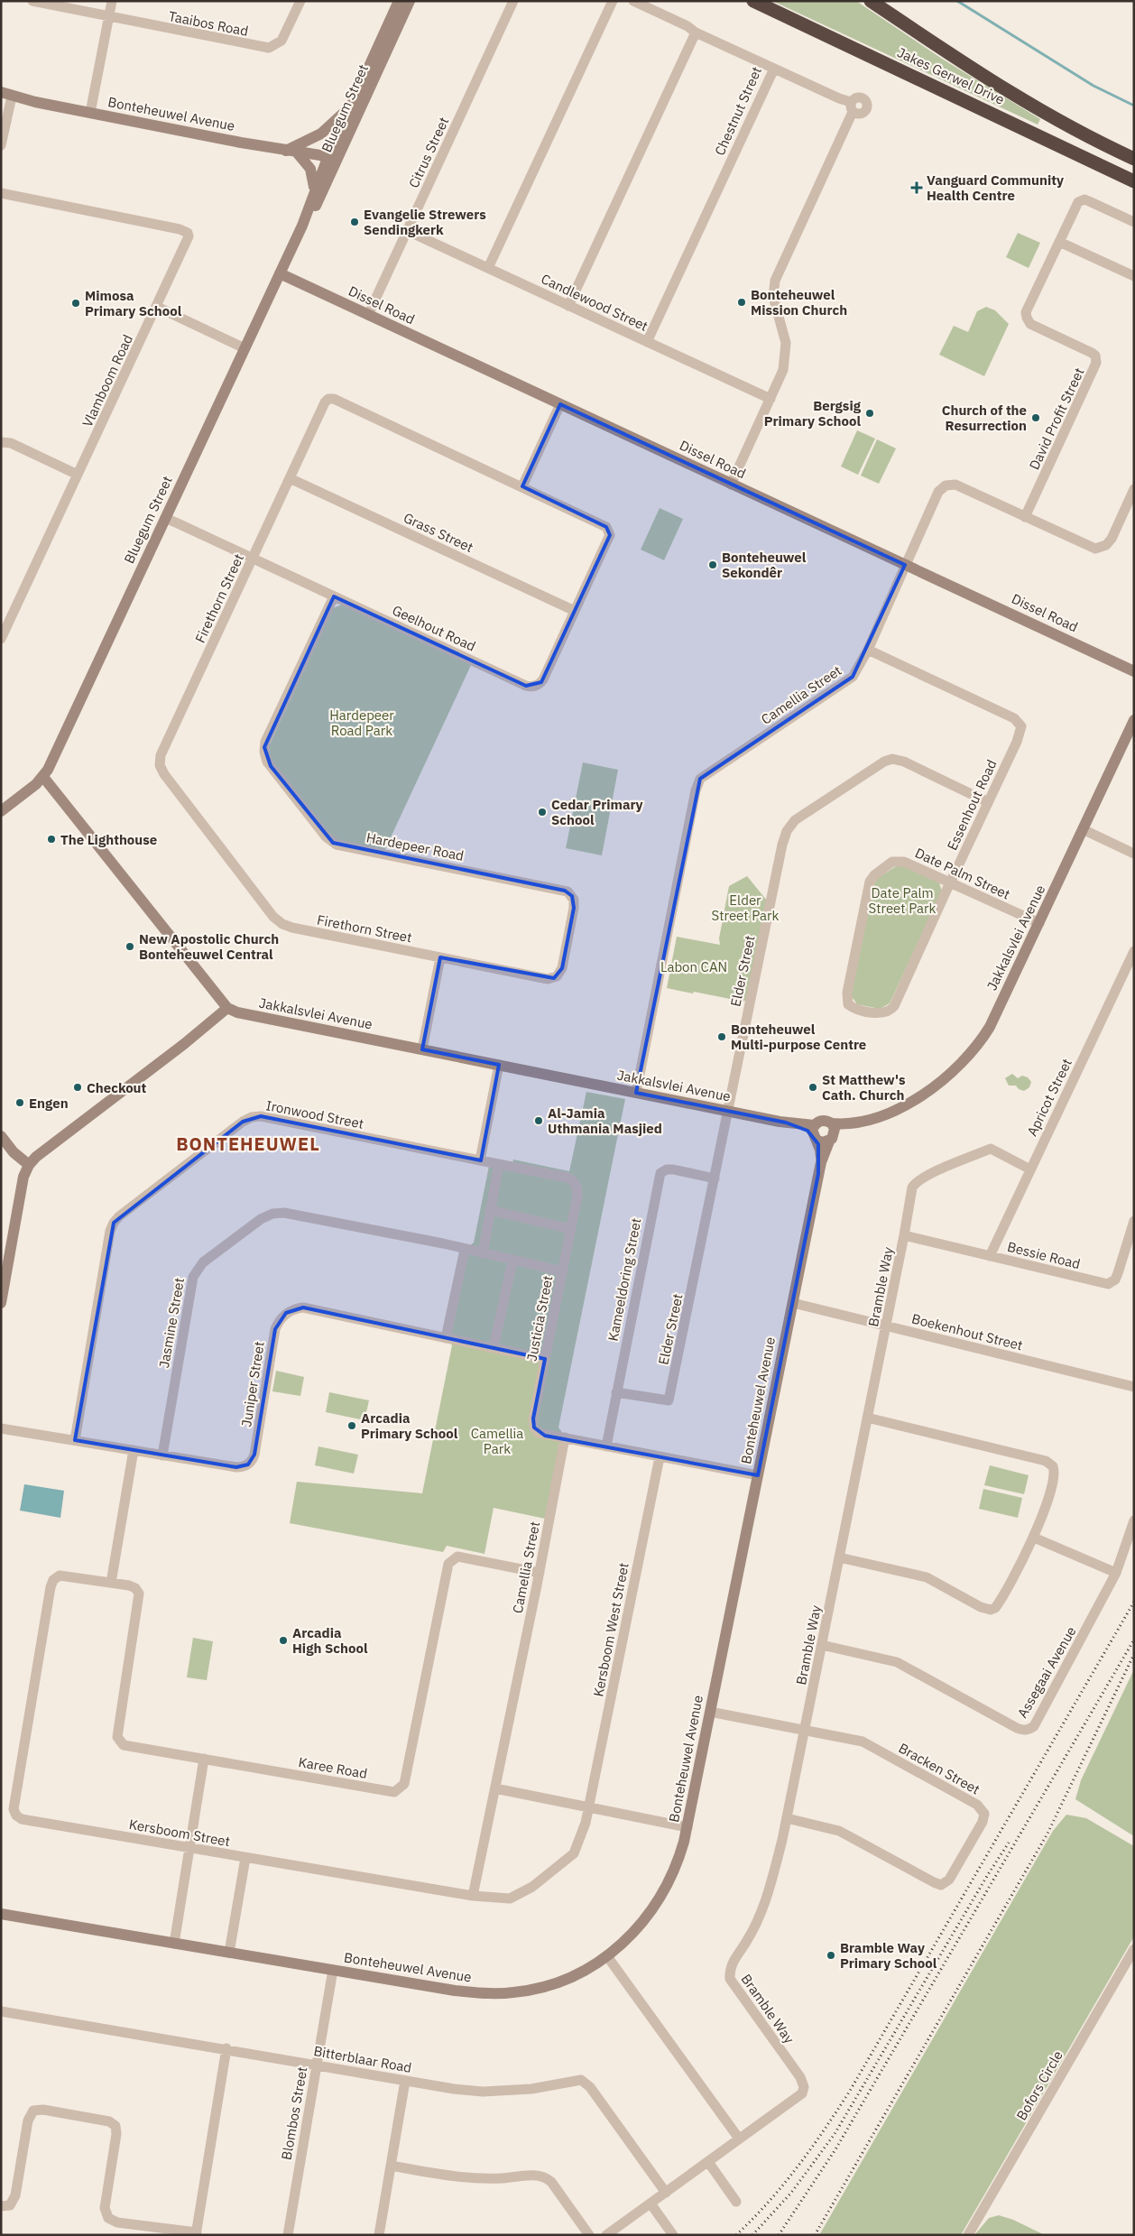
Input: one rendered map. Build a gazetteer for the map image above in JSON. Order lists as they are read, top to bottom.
{
  "streets": {
    "highway": ["Jakes Gerwel Drive"],
    "street": [
      "Taaibos Road",
      "Bluegum Street",
      "Chestnut Street",
      "Bonteheuwel Avenue",
      "Citrus Street",
      "Candlewood Street",
      "Dissel Road",
      "Vlamboom Road",
      "David Profit Street",
      "Grass Street",
      "Firethorn Street",
      "Geelhout Road",
      "Camellia Street",
      "Essenhout Road",
      "Hardepeer Road",
      "Date Palm Street",
      "Jakkalsvlei Avenue",
      "Elder Street",
      "Apricot Street",
      "Ironwood Street",
      "Bessie Road",
      "Kameeldoring Street",
      "Bramble Way",
      "Justicia Street",
      "Jasmine Street",
      "Boekenhout Street",
      "Juniper Street",
      "Kersboom West Street",
      "Assegaai Avenue",
      "Karee Road",
      "Bracken Street",
      "Kersboom Street",
      "Bitterblaar Road",
      "Bofors Circle",
      "Blombos Street"
    ]
  },
  "crossings": [
    ["Bluegum Street", "Bonteheuwel Avenue"],
    ["Bluegum Street", "Dissel Road"],
    ["Bluegum Street", "Geelhout Road"],
    ["Chestnut Street", "Candlewood Street"],
    ["Bonteheuwel Avenue", "Jakkalsvlei Avenue"],
    ["Bonteheuwel Avenue", "Boekenhout Street"],
    ["Bonteheuwel Avenue", "Bracken Street"],
    ["Bonteheuwel Avenue", "Blombos Street"],
    ["Citrus Street", "Candlewood Street"],
    ["Citrus Street", "Dissel Road"],
    ["Dissel Road", "Camellia Street"],
    ["David Profit Street", "Camellia Street"],
    ["Grass Street", "Firethorn Street"],
    ["Grass Street", "Geelhout Road"],
    ["Firethorn Street", "Geelhout Road"],
    ["Firethorn Street", "Hardepeer Road"],
    ["Geelhout Road", "Hardepeer Road"],
    ["Camellia Street", "Essenhout Road"],
    ["Camellia Street", "Jakkalsvlei Avenue"],
    ["Camellia Street", "Justicia Street"],
    ["Camellia Street", "Karee Road"],
    ["Camellia Street", "Kersboom Street"],
    ["Essenhout Road", "Date Palm Street"],
    ["Essenhout Road", "Elder Street"],
    ["Date Palm Street", "Jakkalsvlei Avenue"],
    ["Jakkalsvlei Avenue", "Elder Street"],
    ["Elder Street", "Kameeldoring Street"],
    ["Apricot Street", "Bessie Road"],
    ["Apricot Street", "Bramble Way"],
    ["Ironwood Street", "Justicia Street"],
    ["Ironwood Street", "Juniper Street"],
    ["Bessie Road", "Bramble Way"],
    ["Bramble Way", "Boekenhout Street"],
    ["Bramble Way", "Assegaai Avenue"],
    ["Bramble Way", "Bracken Street"],
    ["Bramble Way", "Bitterblaar Road"],
    ["Justicia Street", "Jasmine Street"],
    ["Jasmine Street", "Juniper Street"],
    ["Kersboom West Street", "Kersboom Street"],
    ["Karee Road", "Kersboom Street"],
    ["Bitterblaar Road", "Blombos Street"]
  ],
  "districts": ["BONTEHEUWEL"],
  "parks": [
    "Hardepeer Road Park",
    "Date Palm Street Park",
    "Elder Street Park",
    "Labon CAN",
    "Camellia Park"
  ],
  "places": {
    "health": ["Vanguard Community Health Centre"],
    "other": [
      "Evangelie Strewers Sendingkerk",
      "Bonteheuwel Mission Church",
      "Mimosa Primary School",
      "Bergsig Primary School",
      "Church of the Resurrection",
      "Bonteheuwel Sekondêr",
      "Cedar Primary School",
      "The Lighthouse",
      "New Apostolic Church Bonteheuwel Central",
      "Bonteheuwel Multi-purpose Centre",
      "Checkout",
      "St Matthew's Cath. Church",
      "Engen",
      "Al-Jamia Uthmania Masjied",
      "Arcadia Primary School",
      "Arcadia High School",
      "Bramble Way Primary School"
    ]
  }
}
